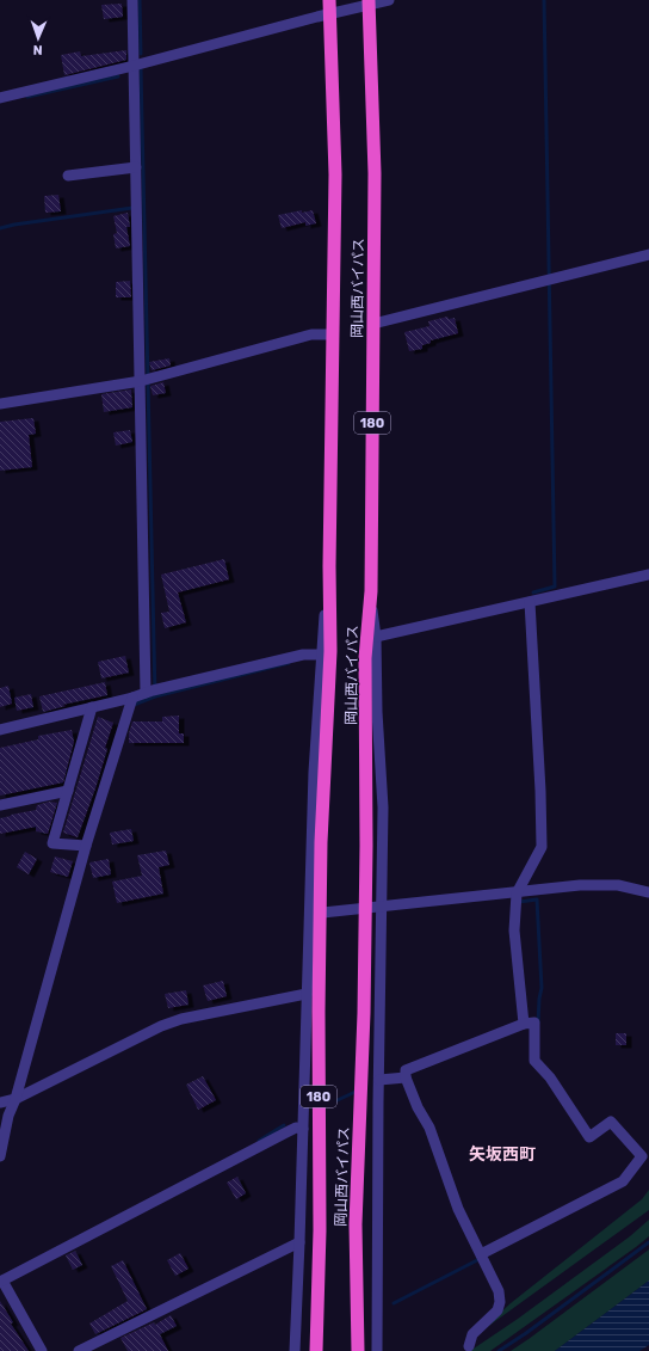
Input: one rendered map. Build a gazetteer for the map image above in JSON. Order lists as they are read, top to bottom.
{
  "streets": {
    "highway": ["岡山西バイパス", "180"]
  },
  "districts": ["矢坂西町"],
  "north": "bottom"
}
